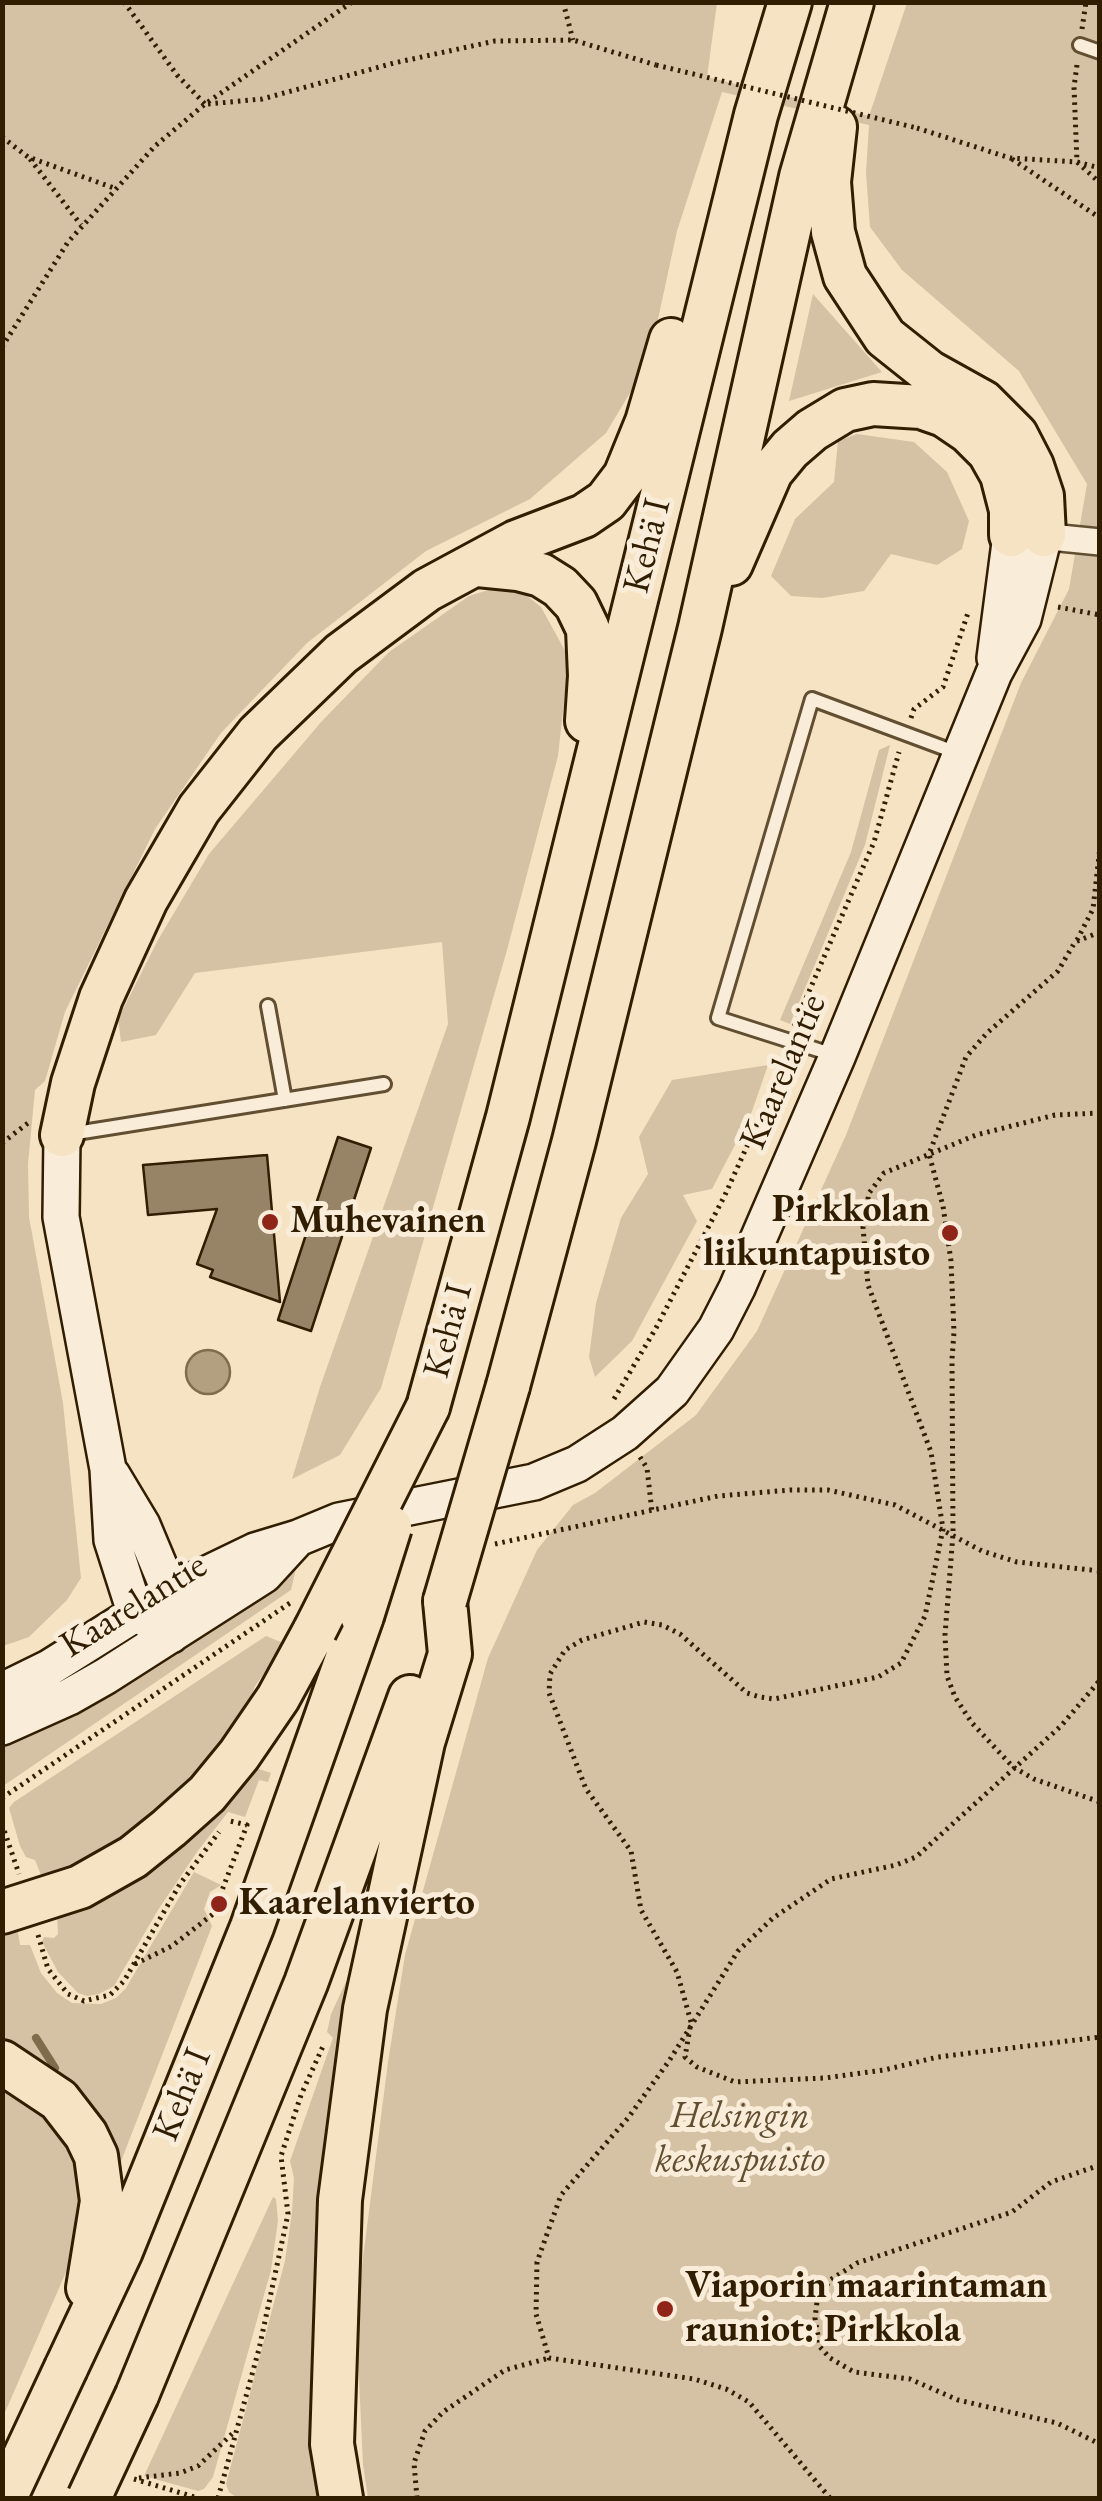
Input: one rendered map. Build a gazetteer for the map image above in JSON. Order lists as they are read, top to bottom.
{
  "streets": {
    "highway": ["Kehä I"],
    "main road": ["Kaarelantie"]
  },
  "parks": ["Helsingin keskuspuisto"],
  "places": [
    "Muhevainen",
    "Pirkkolan liikuntapuisto",
    "Kaarelanvierto",
    "Viaporin maarintaman rauniot: Pirkkola"
  ]
}
